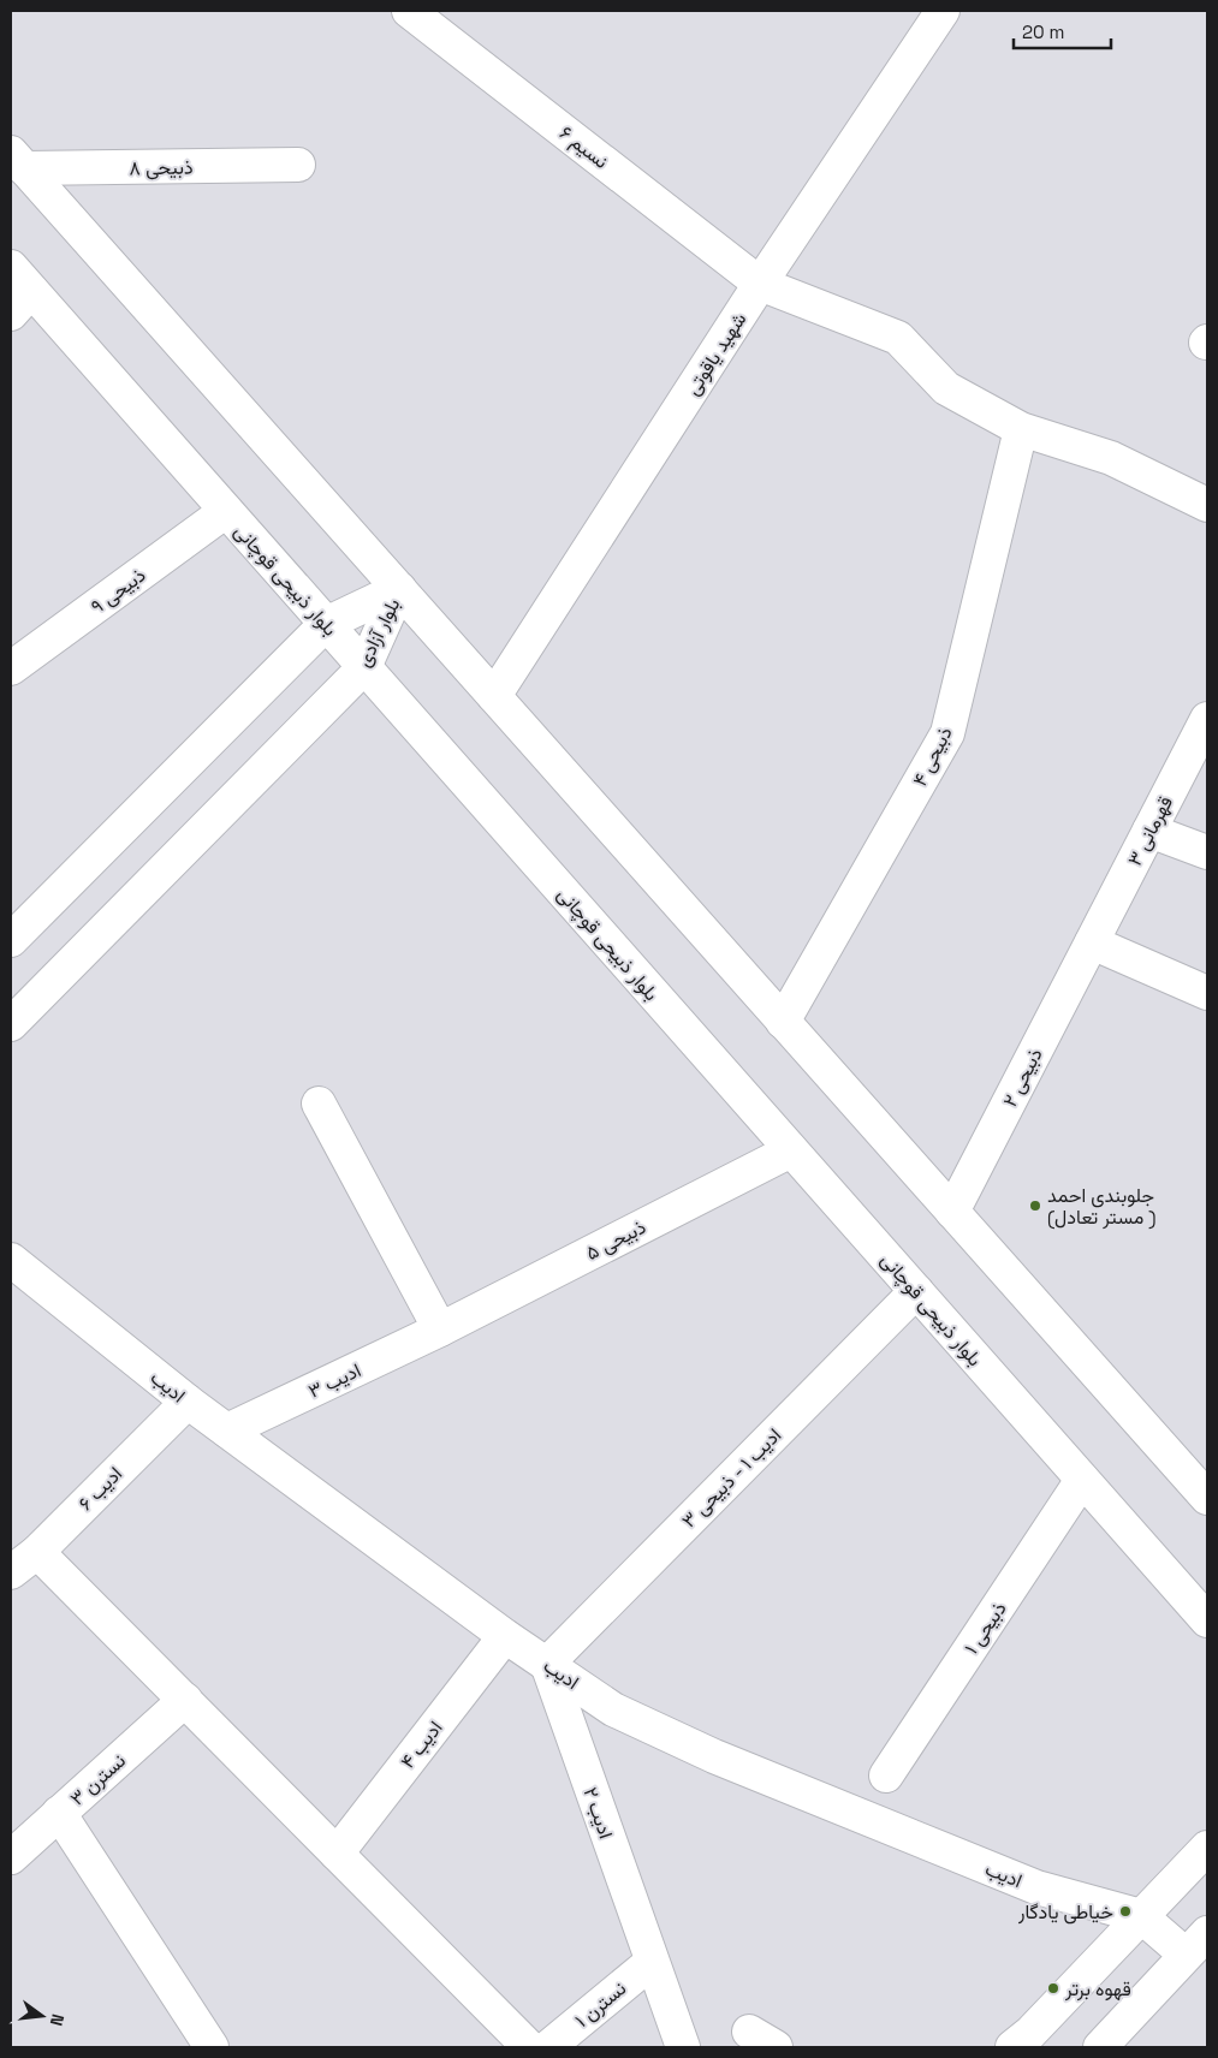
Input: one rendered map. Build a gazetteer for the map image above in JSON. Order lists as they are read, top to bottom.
{
  "streets": {
    "street": [
      "نسیم ۶",
      "ذبیحی ۸",
      "شهید یاقوتی",
      "بلوار ذبیحی قوچانی",
      "ذبیحی ۹",
      "بلوار آزادی",
      "ذبیحی ۴",
      "قهرمانی ۳",
      "ذبیحی ۲",
      "ذبیحی ۵",
      "ادیب ۳",
      "ادیب",
      "ادیب ۱ - ذبیحی ۳",
      "ادیب ۶",
      "ذبیحی ۱",
      "ادیب ۴",
      "نسترن ۳",
      "ادیب ۲",
      "نسترن ۱"
    ]
  },
  "crossings": [
    ["نسیم ۶", "شهید یاقوتی"],
    ["نسیم ۶", "ذبیحی ۴"],
    ["بلوار ذبیحی قوچانی", "ذبیحی ۹"],
    ["بلوار ذبیحی قوچانی", "بلوار آزادی"],
    ["بلوار ذبیحی قوچانی", "ذبیحی ۵"],
    ["بلوار ذبیحی قوچانی", "ادیب ۱ - ذبیحی ۳"],
    ["بلوار ذبیحی قوچانی", "ذبیحی ۱"],
    ["قهرمانی ۳", "ذبیحی ۲"],
    ["ذبیحی ۵", "ادیب ۳"],
    ["ادیب ۳", "ادیب"],
    ["ادیب", "ادیب ۱ - ذبیحی ۳"],
    ["ادیب", "ادیب ۶"],
    ["ادیب", "ادیب ۴"],
    ["ادیب", "ادیب ۲"],
    ["ادیب ۱ - ذبیحی ۳", "ادیب ۲"],
    ["ادیب ۲", "نسترن ۱"]
  ],
  "places": ["جلوبندی احمد (مستر تعادل )", "خیاطی یادگار", "قهوه برتر"],
  "scale_bar": "20 m",
  "north": "right"
}
